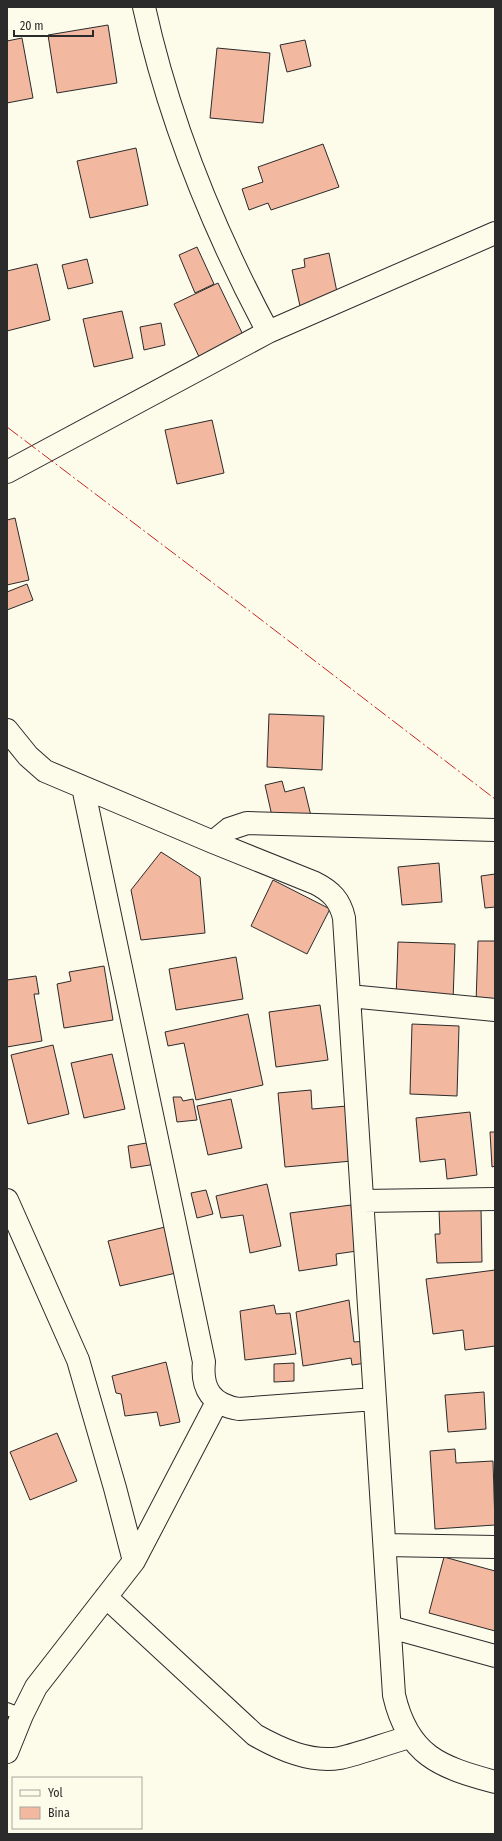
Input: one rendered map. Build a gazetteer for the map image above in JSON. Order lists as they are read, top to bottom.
{
  "legend": ["Yol", "Bina"],
  "scale_bar": "20 m"
}
